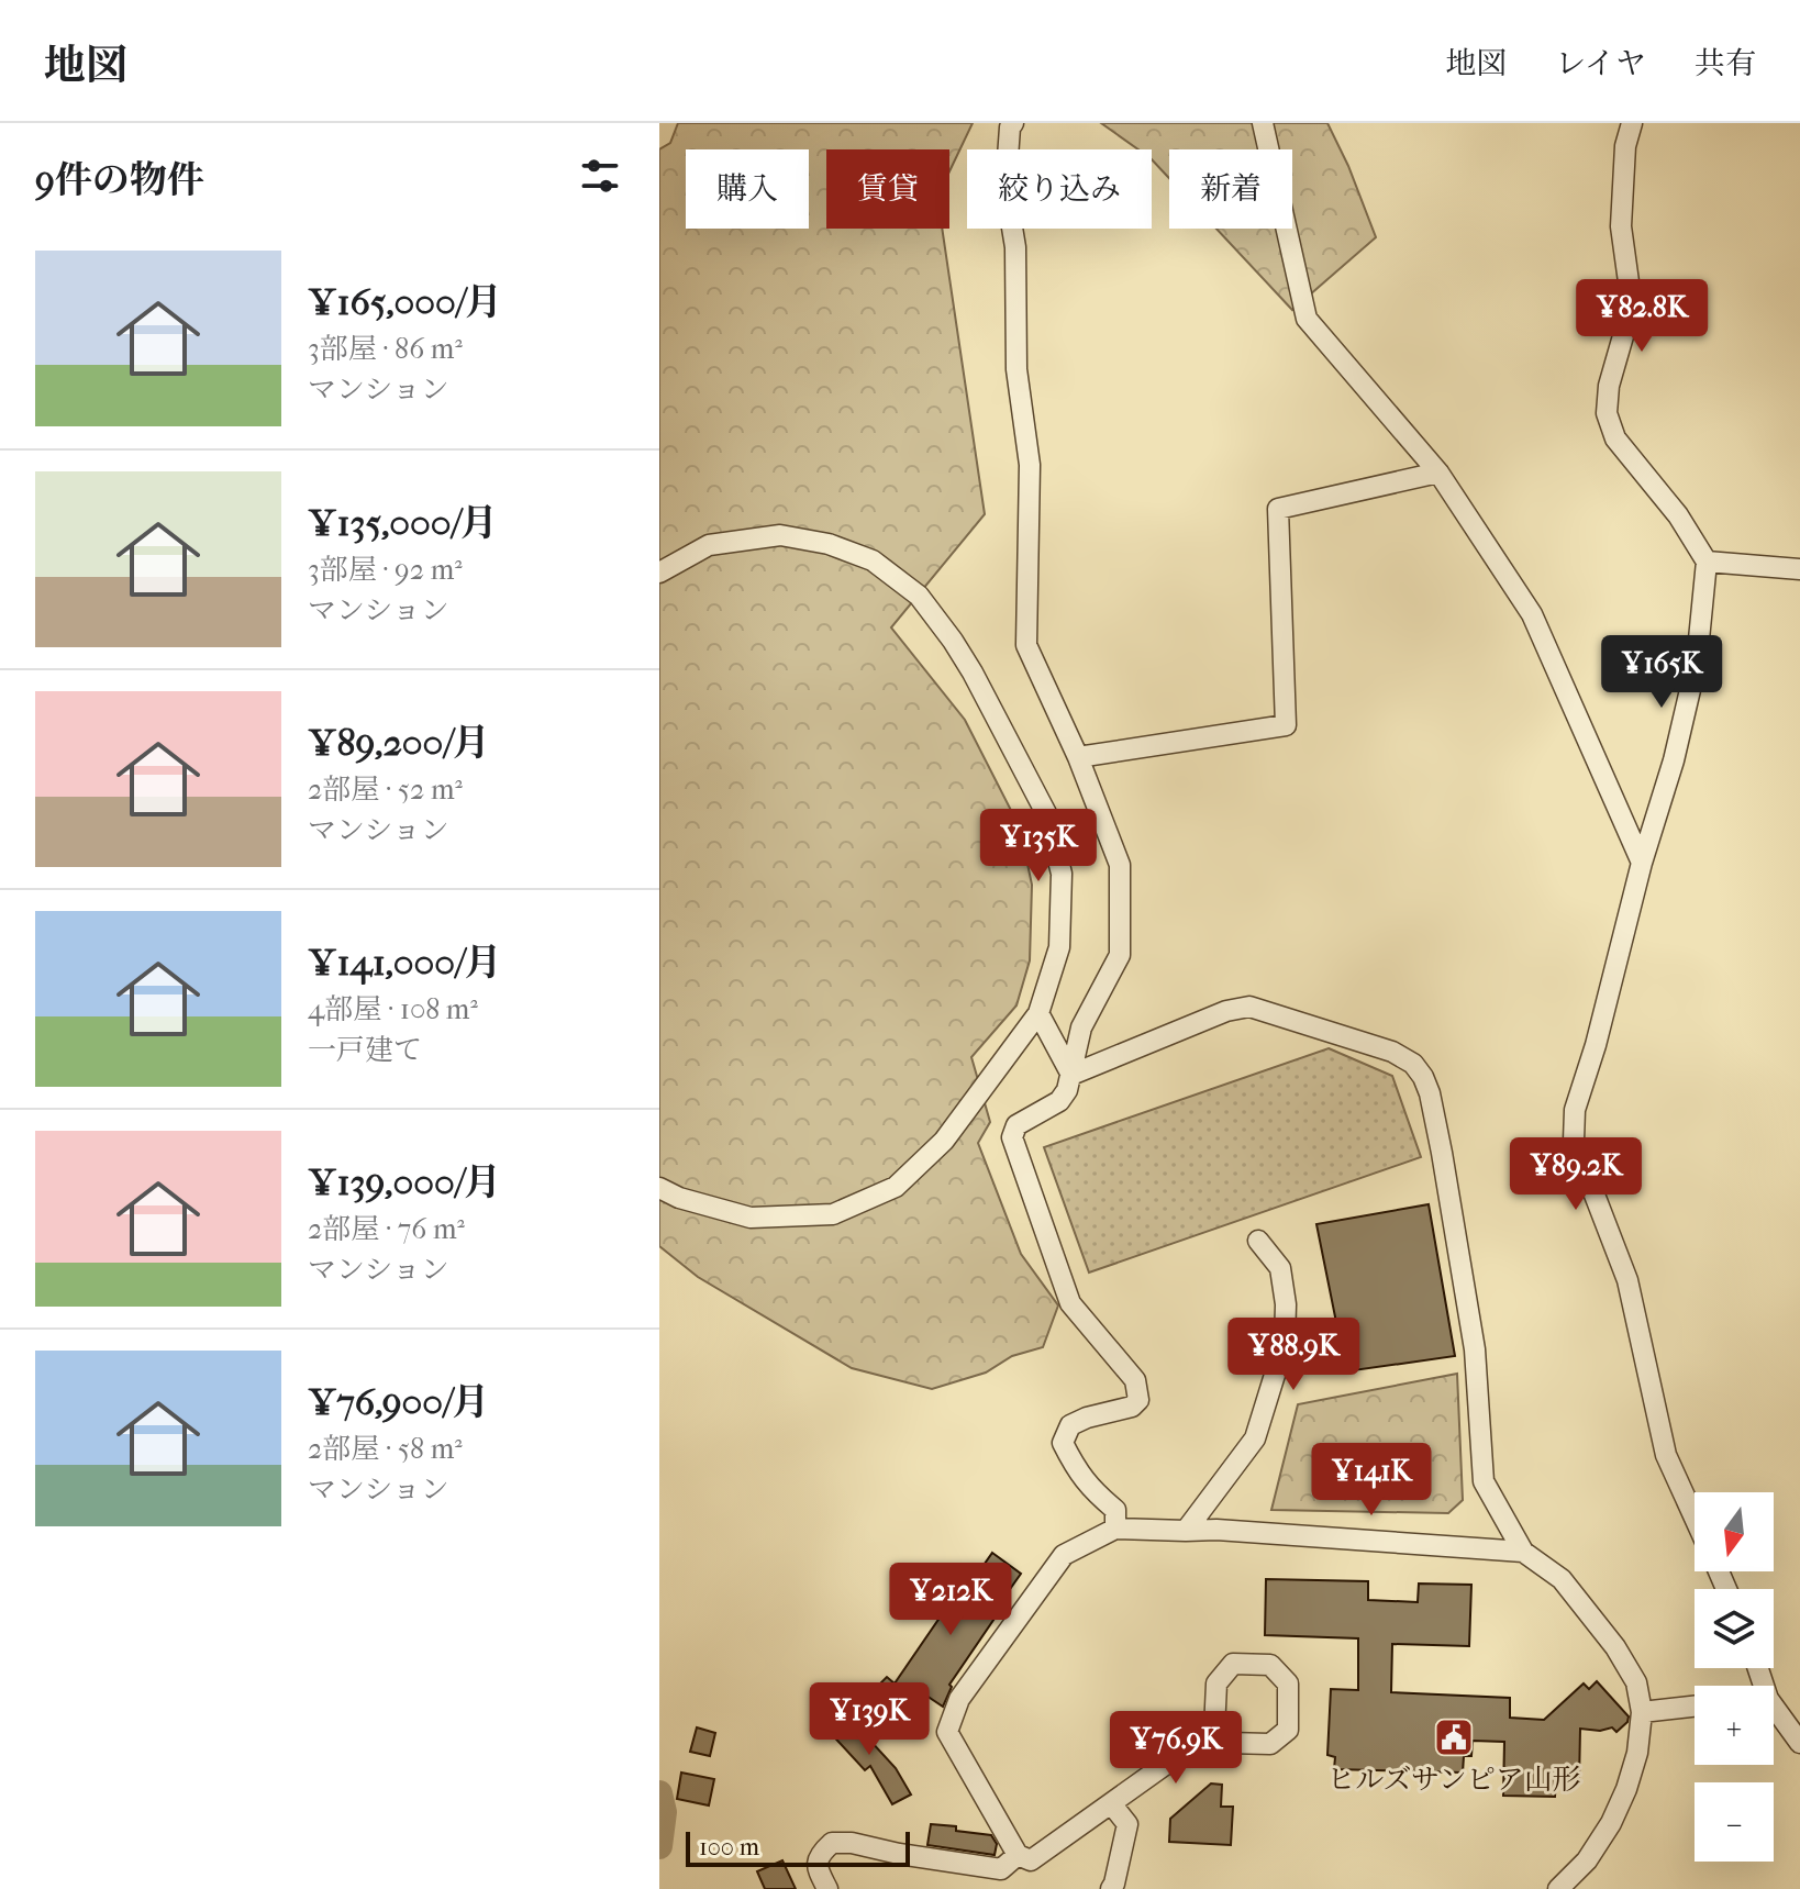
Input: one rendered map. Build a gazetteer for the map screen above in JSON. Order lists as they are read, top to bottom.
{
  "places": {
    "public building": ["ヒルズサンピア山形"]
  },
  "scale_bar": "100 m",
  "north": "bottom",
  "page": {
    "header": "地図",
    "nav": ["地図", "レイヤ", "共有"],
    "heading": "9件の物件",
    "chip": [
      "購入",
      "賃貸",
      "絞り込み",
      "新着"
    ],
    "list": [
      {
        "name": "¥165,000/月",
        "note": "3部屋 · 86 m² · マンション"
      },
      {
        "name": "¥135,000/月",
        "note": "3部屋 · 92 m² · マンション"
      },
      {
        "name": "¥89,200/月",
        "note": "2部屋 · 52 m² · マンション"
      },
      {
        "name": "¥141,000/月",
        "note": "4部屋 · 108 m² · 一戸建て"
      },
      {
        "name": "¥139,000/月",
        "note": "2部屋 · 76 m² · マンション"
      },
      {
        "name": "¥76,900/月",
        "note": "2部屋 · 58 m² · マンション"
      }
    ],
    "price": [
      "¥82.8K",
      "¥165K",
      "¥135K",
      "¥89.2K",
      "¥88.9K",
      "¥141K",
      "¥212K",
      "¥139K",
      "¥76.9K"
    ],
    "map_buttons": ["+", "−"],
    "scale": "100 m"
  }
}
